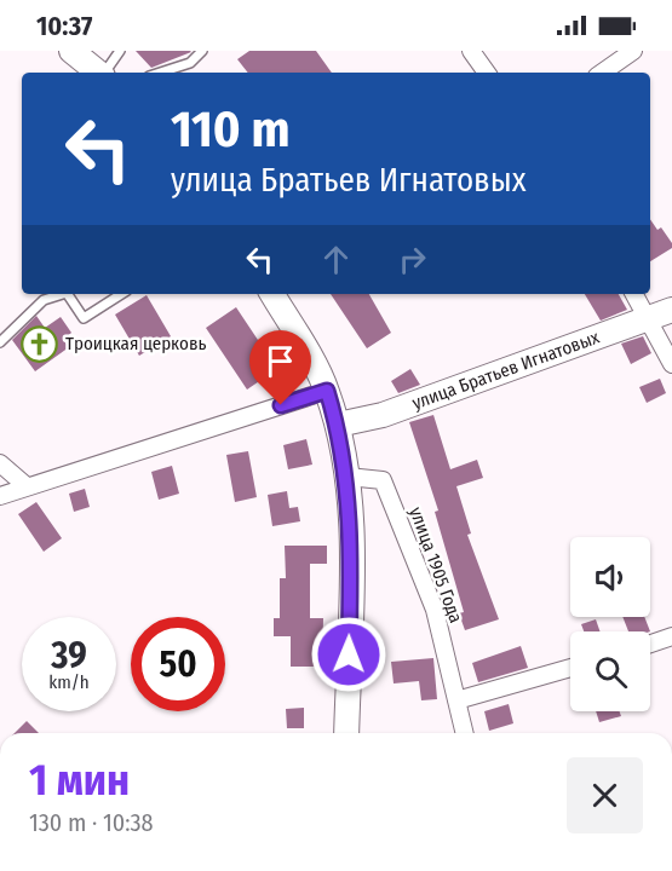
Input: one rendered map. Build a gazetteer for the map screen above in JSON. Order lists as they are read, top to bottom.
{
  "streets": {
    "main road": ["улица Братьев Игнатовых"],
    "street": ["улица 1905 Года"]
  },
  "places": {
    "church": ["Троицкая церковь"]
  },
  "page": {
    "status": "10:37",
    "turn": ["110 m", "улица Братьев Игнатовых"],
    "speed": "39 km/h",
    "limit": "50",
    "heading": ["1 мин", "130 m · 10:38"]
  }
}
